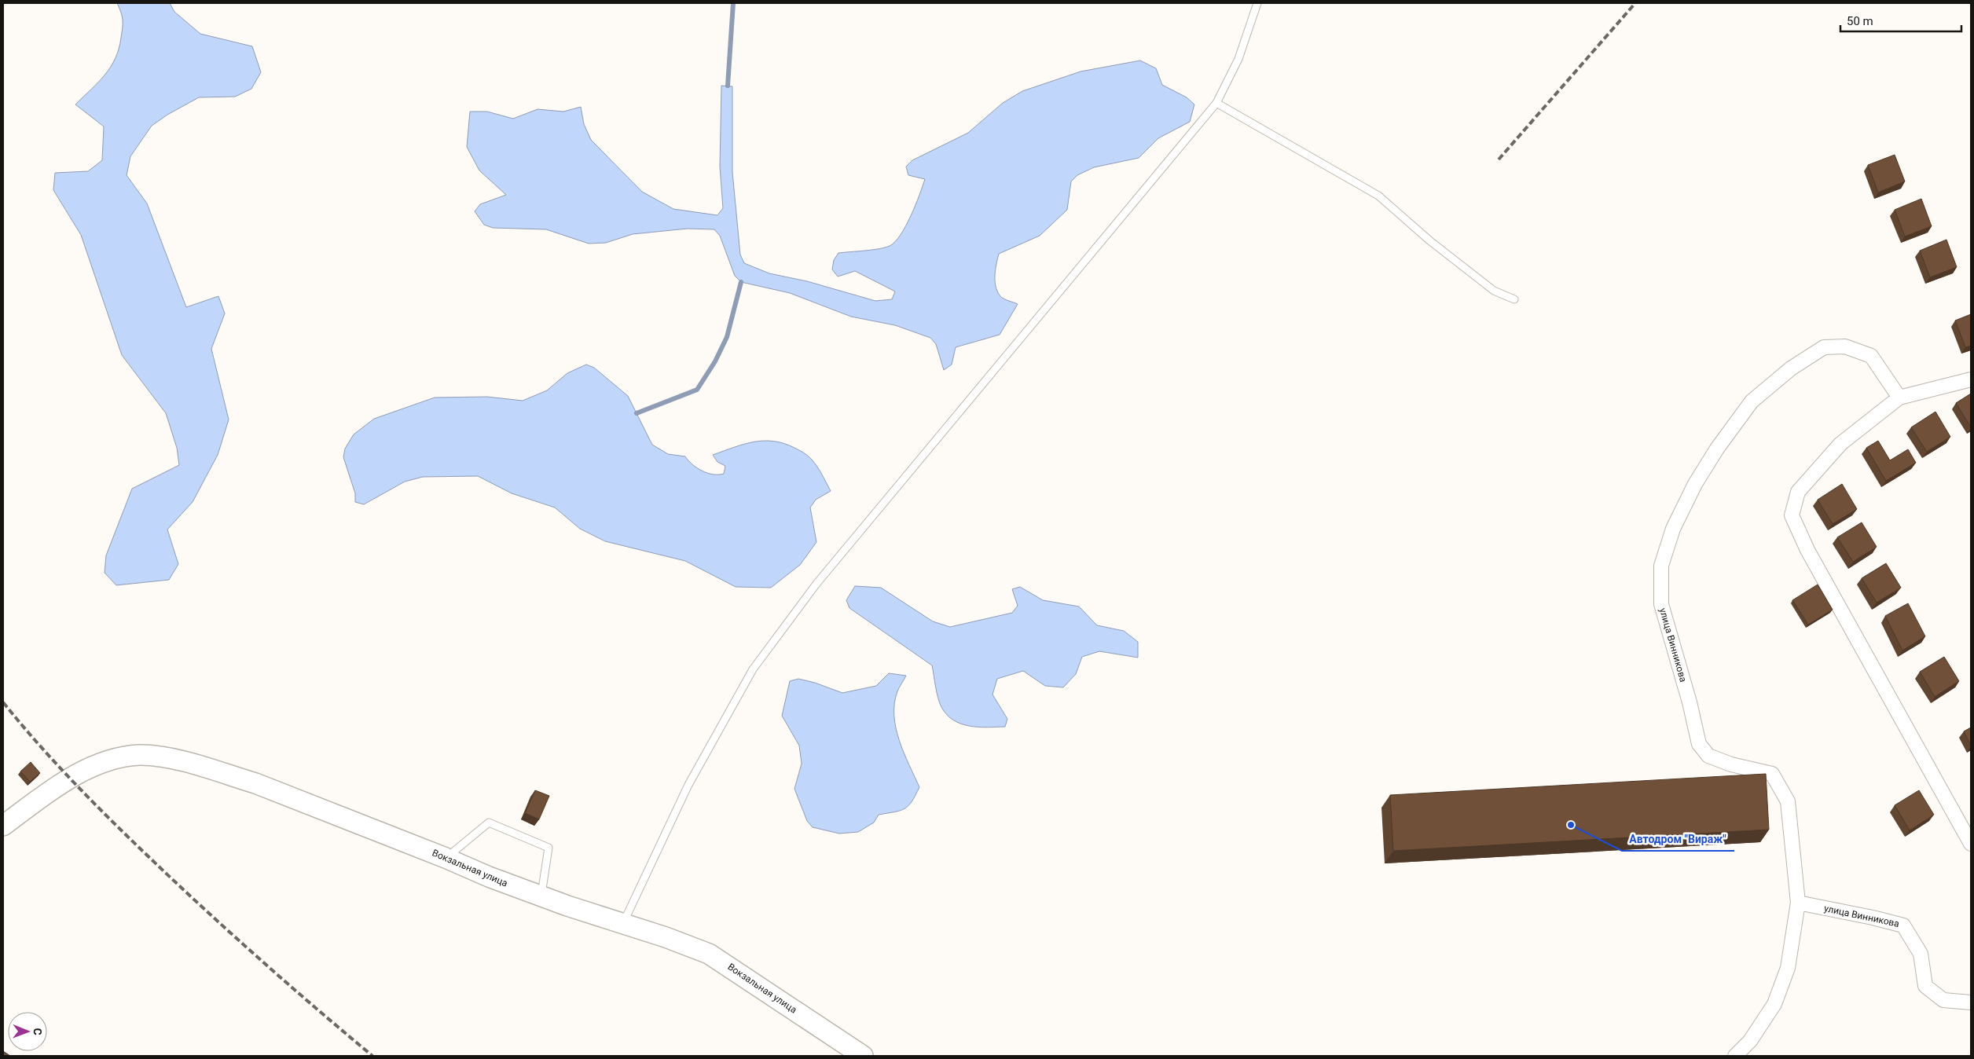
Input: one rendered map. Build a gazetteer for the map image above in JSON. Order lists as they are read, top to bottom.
{
  "streets": {
    "street": ["улица Винникова", "Вокзальная улица"]
  },
  "places": ["Автодром \"Вираж\""],
  "scale_bar": "50 m",
  "north": "right"
}
